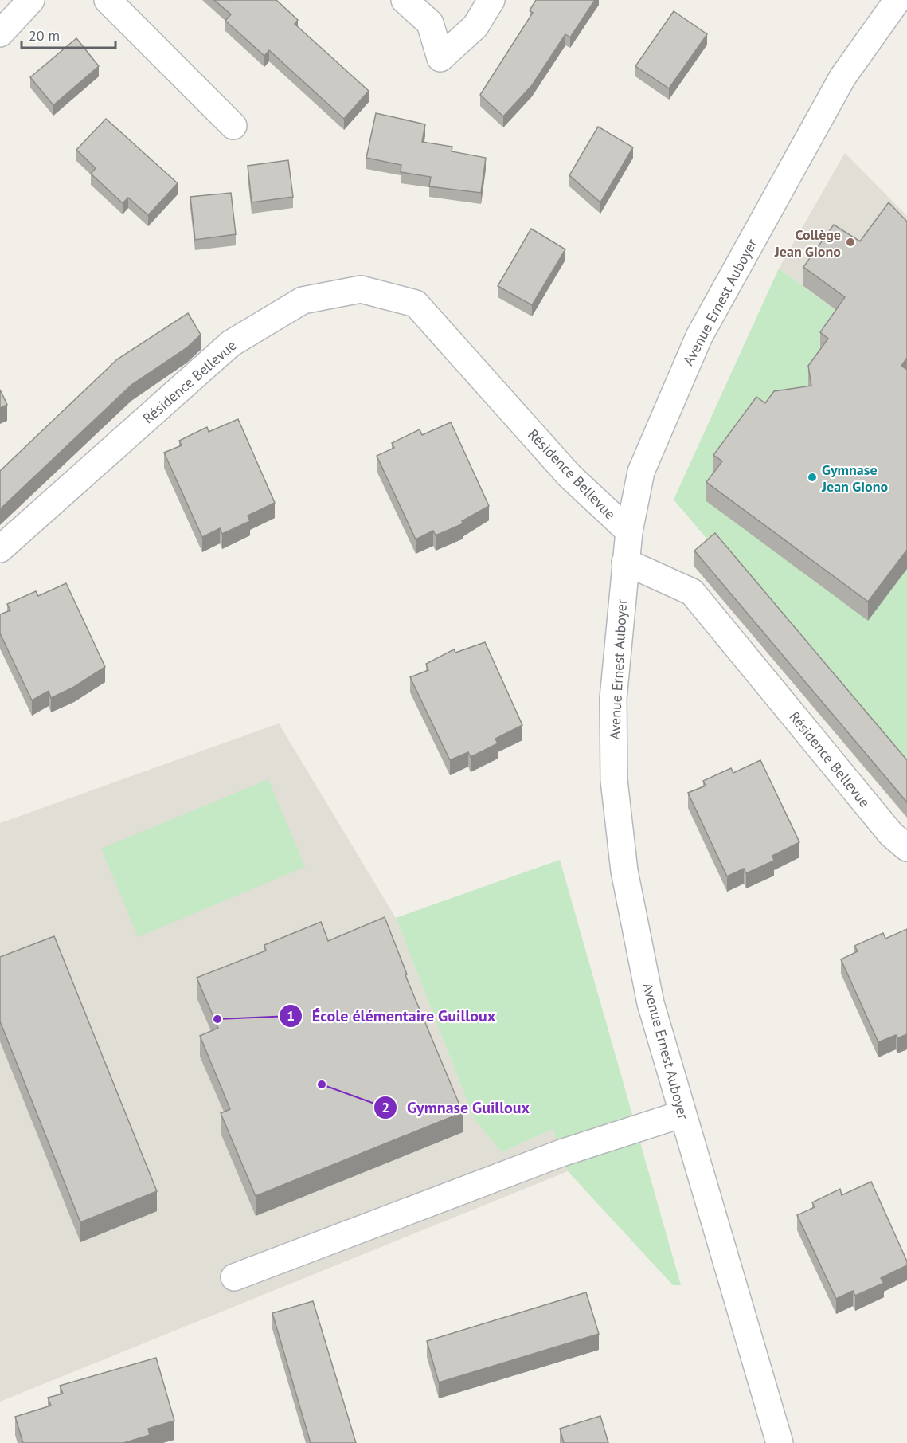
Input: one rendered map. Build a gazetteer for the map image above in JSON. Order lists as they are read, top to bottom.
{
  "streets": {
    "street": ["Avenue Ernest Auboyer", "Résidence Bellevue"]
  },
  "crossings": [
    ["Avenue Ernest Auboyer", "Résidence Bellevue"]
  ],
  "places": [
    "Collège Jean Giono",
    "Gymnase Jean Giono",
    "École élémentaire Guilloux",
    "Gymnase Guilloux"
  ],
  "scale_bar": "20 m"
}
